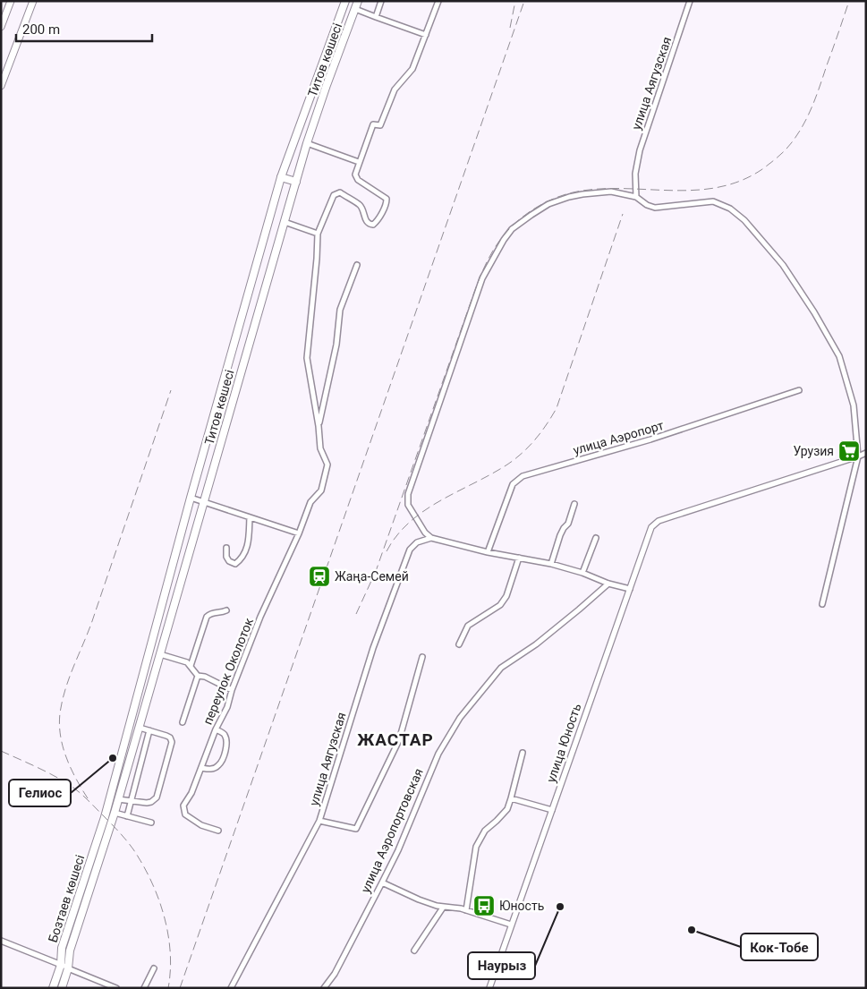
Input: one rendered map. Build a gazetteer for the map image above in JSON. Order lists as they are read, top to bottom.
{
  "streets": {
    "main road": ["Титов көшесі", "Бозтаев көшесі"],
    "street": [
      "улица Аягузская",
      "улица Аэропорт",
      "переулок Околоток",
      "улица Юность",
      "улица Аэропортовская"
    ]
  },
  "crossings": [
    ["Титов көшесі", "Бозтаев көшесі"]
  ],
  "districts": ["ЖАСТАР"],
  "places": {
    "supermarket": ["Урузия"],
    "station": ["Жаңа-Семей"],
    "other": ["Гелиос", "Наурыз", "Кок-Тобе"],
    "bus stop": ["Юность"]
  },
  "scale_bar": "200 m"
}
